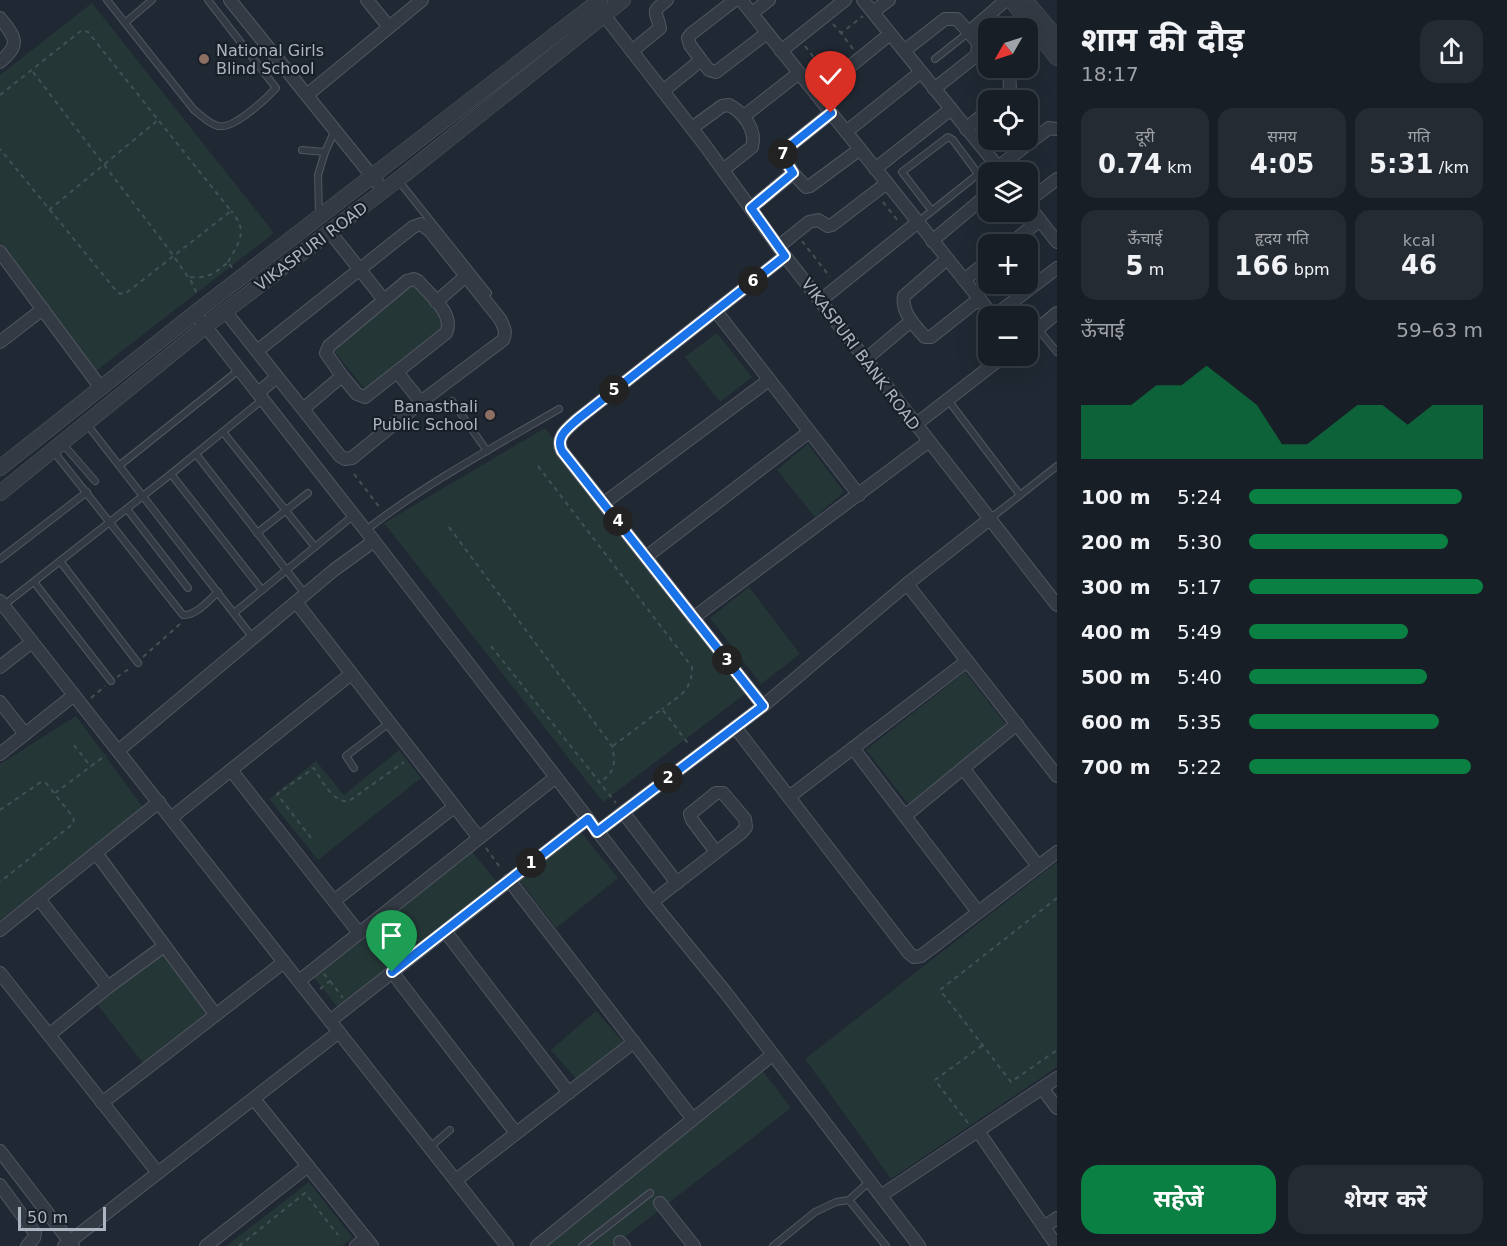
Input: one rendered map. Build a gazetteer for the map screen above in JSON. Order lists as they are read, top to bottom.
{
  "streets": {
    "street": ["VIKASPURI ROAD", "VIKASPURI BANK ROAD"]
  },
  "crossings": [
    ["VIKASPURI ROAD", "VIKASPURI BANK ROAD"]
  ],
  "places": ["National Girls Blind School", "Banasthali Public School"],
  "scale_bar": "50 m",
  "north": "bottom left",
  "page": {
    "heading": ["शाम की दौड़", "18:17"],
    "map_buttons": ["+", "−"],
    "stats": [
      ["दूरी", "0.74 km"],
      ["समय", "4:05"],
      ["गति", "5:31 /km"],
      ["ऊँचाई", "5 m"],
      ["हृदय गति", "166 bpm"],
      ["kcal", "46"]
    ],
    "pins": [
      "7",
      "6",
      "5",
      "4",
      "3",
      "2",
      "1"
    ],
    "chart": ["ऊँचाई", "59–63 m"],
    "list": [
      {
        "name": "100 m",
        "note": "5:24"
      },
      {
        "name": "200 m",
        "note": "5:30"
      },
      {
        "name": "300 m",
        "note": "5:17"
      },
      {
        "name": "400 m",
        "note": "5:49"
      },
      {
        "name": "500 m",
        "note": "5:40"
      },
      {
        "name": "600 m",
        "note": "5:35"
      },
      {
        "name": "700 m",
        "note": "5:22"
      }
    ],
    "buttons": ["सहेजें", "शेयर करें"],
    "scale": "50 m"
  }
}
